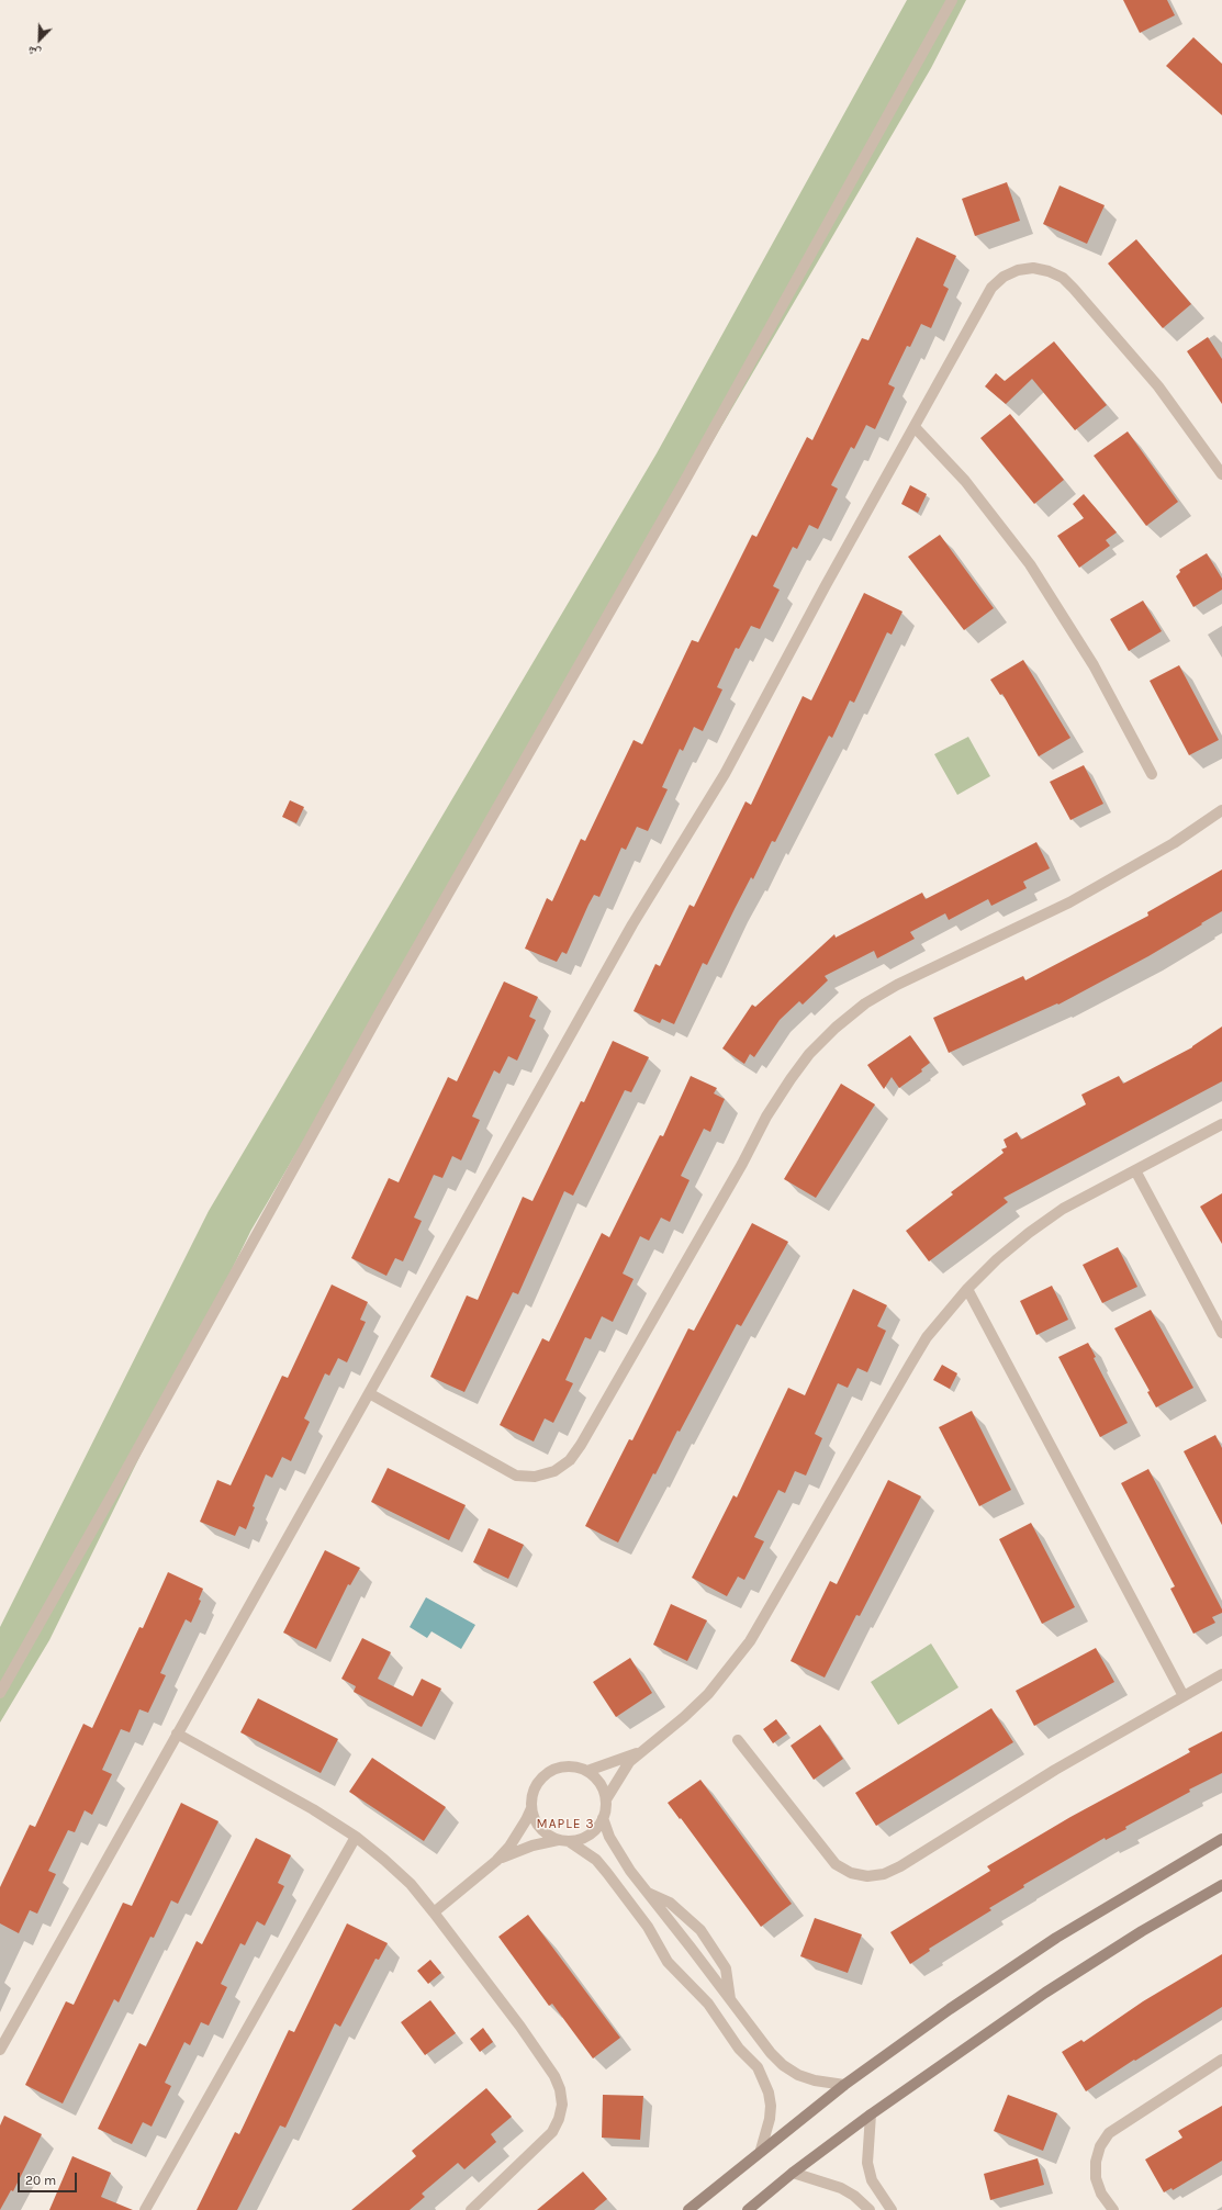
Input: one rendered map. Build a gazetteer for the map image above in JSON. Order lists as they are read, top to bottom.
{
  "districts": ["MAPLE 3"],
  "scale_bar": "20 m",
  "north": "bottom left"
}
